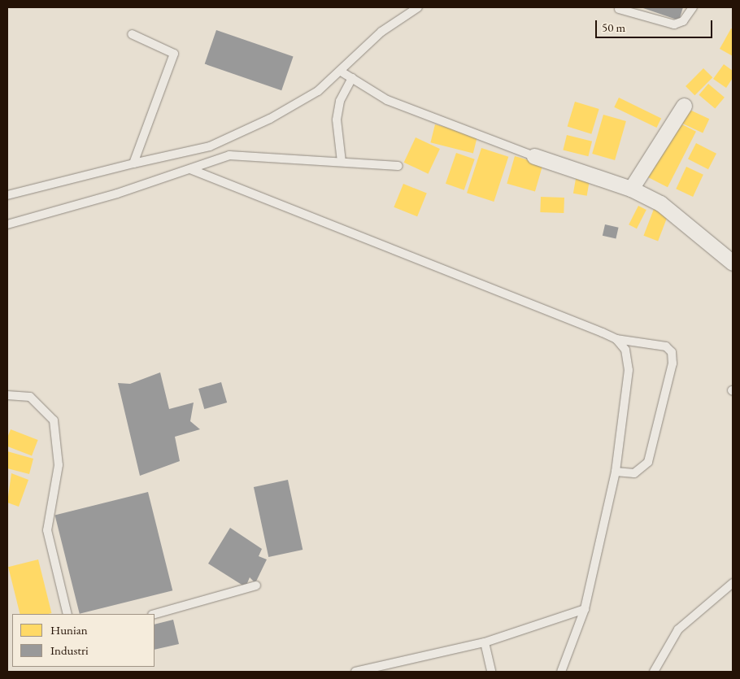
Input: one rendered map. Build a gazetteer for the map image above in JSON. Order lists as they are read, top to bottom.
{
  "legend": ["Hunian", "Industri"],
  "scale_bar": "50 m"
}
